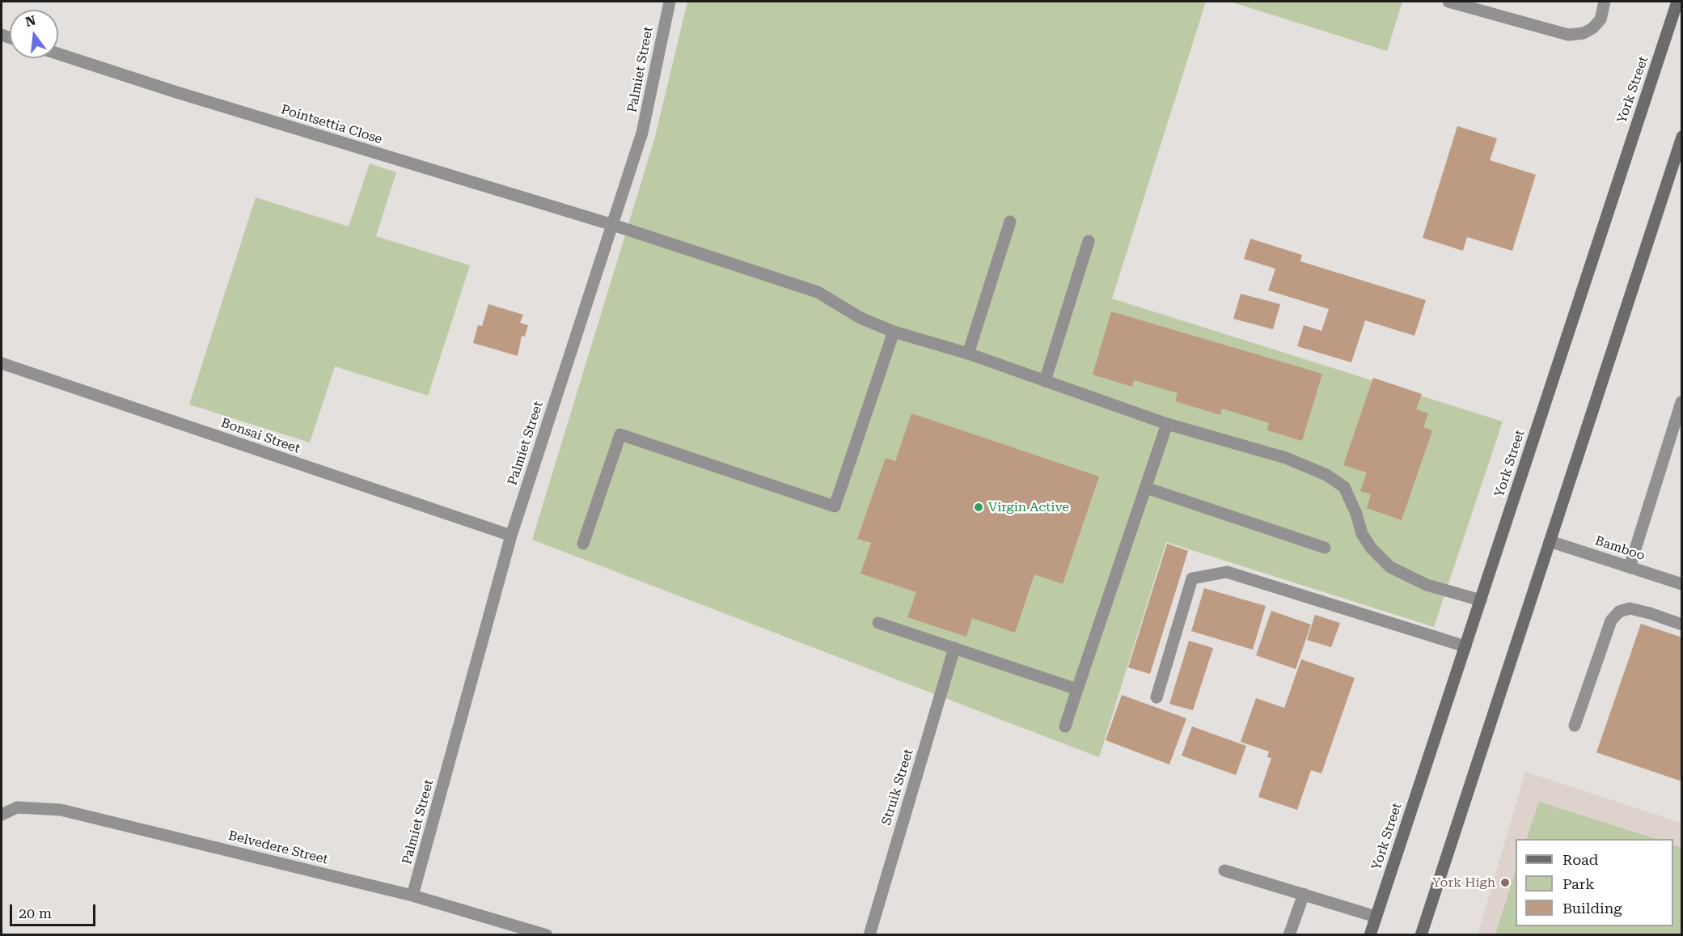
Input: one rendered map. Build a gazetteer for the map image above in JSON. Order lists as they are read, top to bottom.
{
  "streets": {
    "main road": ["York Street"],
    "street": [
      "Palmiet Street",
      "Pointsettia Close",
      "Bonsai Street",
      "Bamboo",
      "Struik Street",
      "Belvedere Street"
    ]
  },
  "crossings": [
    ["Palmiet Street", "Pointsettia Close"],
    ["Palmiet Street", "Bonsai Street"],
    ["Palmiet Street", "Belvedere Street"],
    ["York Street", "Pointsettia Close"]
  ],
  "places": ["Virgin Active", "York High"],
  "legend": ["Road", "Park", "Building"],
  "scale_bar": "20 m",
  "north": "top"
}
